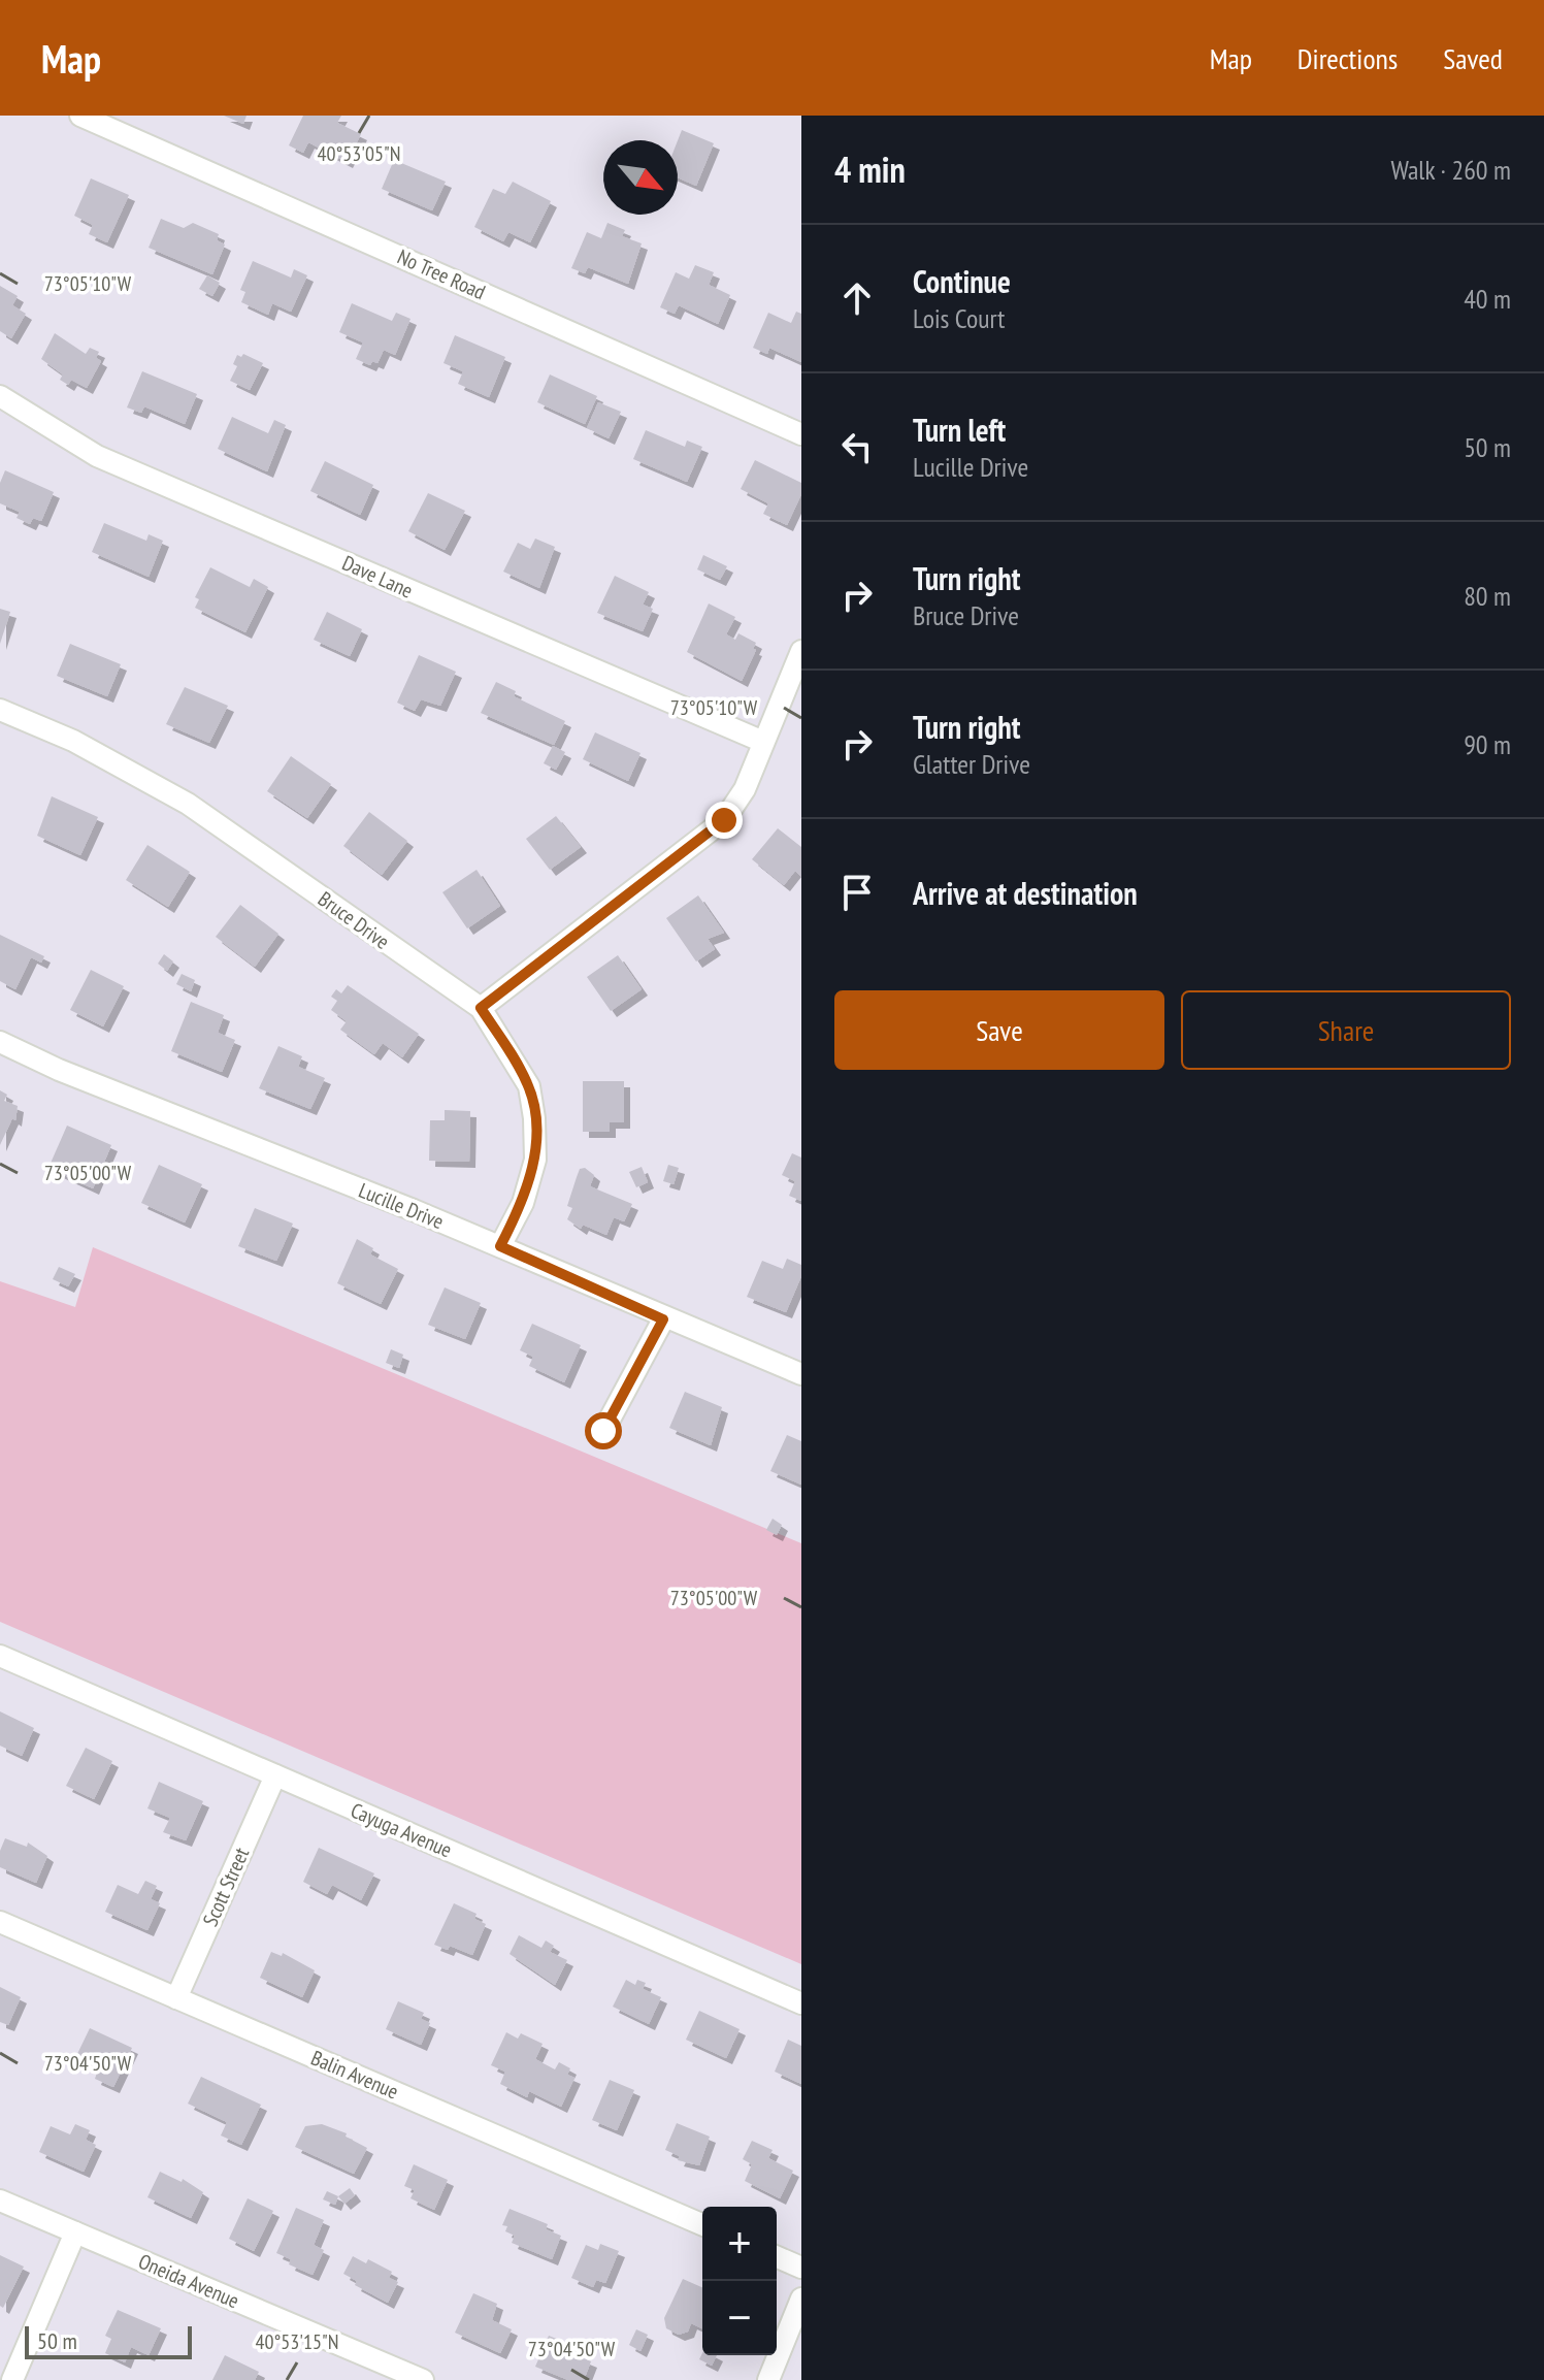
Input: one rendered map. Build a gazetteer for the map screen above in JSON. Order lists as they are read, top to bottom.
{
  "streets": {
    "street": [
      "No Tree Road",
      "Dave Lane",
      "Bruce Drive",
      "Lucille Drive",
      "Cayuga Avenue",
      "Scott Street",
      "Balin Avenue",
      "Oneida Avenue"
    ]
  },
  "crossings": [
    ["Bruce Drive", "Lucille Drive"],
    ["Cayuga Avenue", "Scott Street"],
    ["Scott Street", "Balin Avenue"]
  ],
  "scale_bar": "50 m",
  "north": "bottom right",
  "page": {
    "header": "Map",
    "nav": ["Map", "Directions", "Saved"],
    "heading": ["4 min", "Walk · 260 m"],
    "list": [
      ["Continue", "Lois Court", "40 m"],
      ["Turn left", "Lucille Drive", "50 m"],
      ["Turn right", "Bruce Drive", "80 m"],
      ["Turn right", "Glatter Drive", "90 m"],
      "Arrive at destination"
    ],
    "buttons": ["Save", "Share"],
    "map_buttons": ["+", "−"],
    "scale": "50 m"
  },
  "coordinates": [
    "40°53'05\"N",
    "73°05'10\"W",
    "73°05'00\"W",
    "73°04'50\"W",
    "40°53'15\"N"
  ]
}
